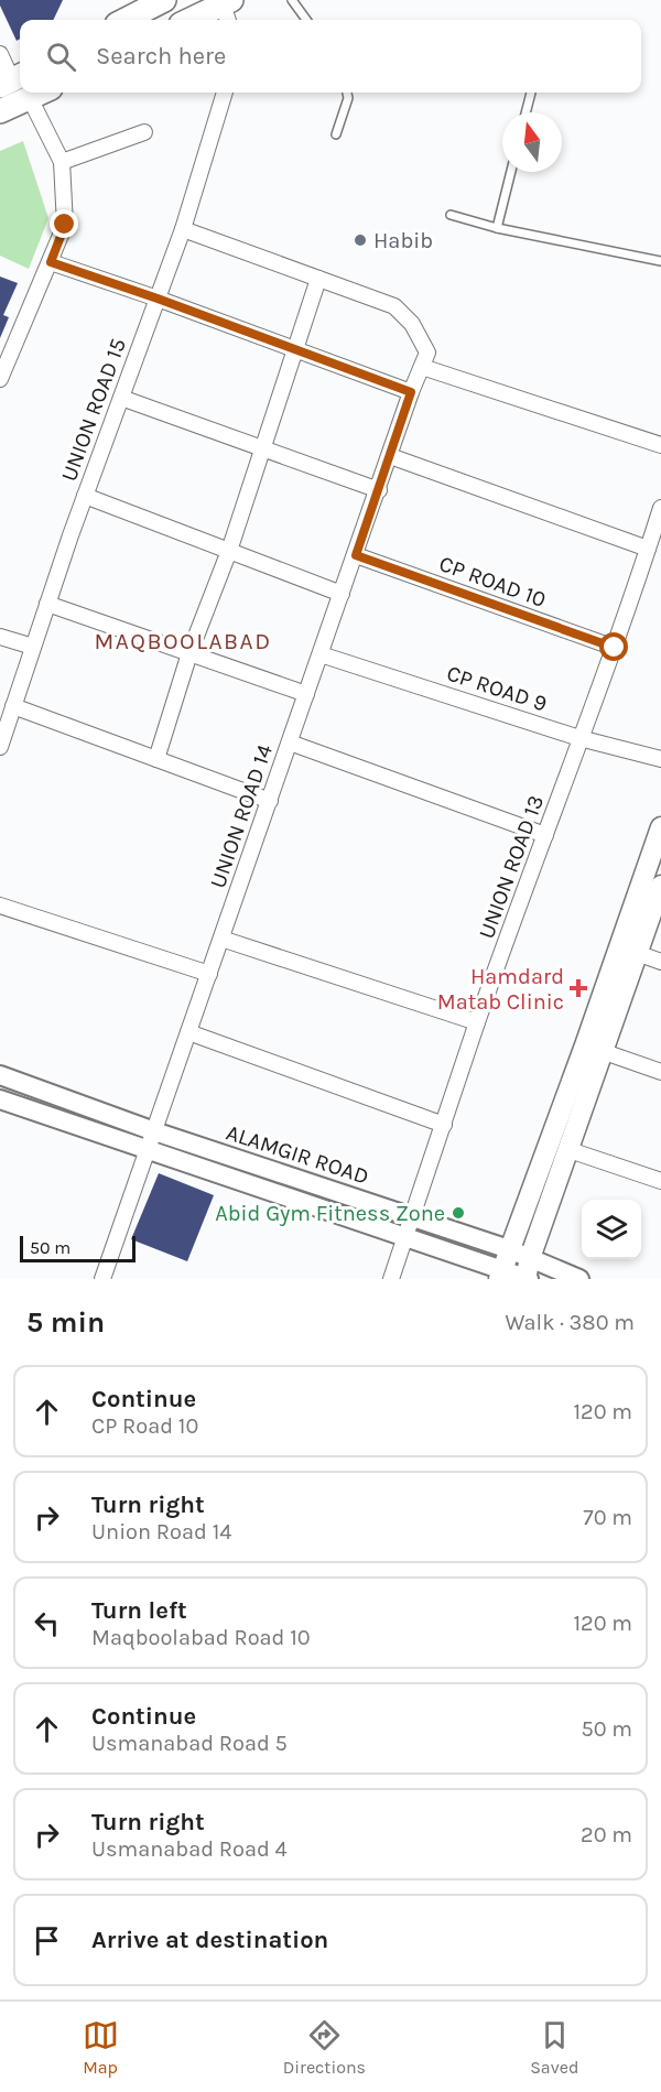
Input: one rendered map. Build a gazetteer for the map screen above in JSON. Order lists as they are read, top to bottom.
{
  "streets": {
    "street": [
      "UNION ROAD 15",
      "CP ROAD 10",
      "CP ROAD 9",
      "UNION ROAD 14",
      "UNION ROAD 13",
      "ALAMGIR ROAD"
    ]
  },
  "crossings": [
    ["CP ROAD 10", "UNION ROAD 14"],
    ["CP ROAD 10", "UNION ROAD 13"],
    ["CP ROAD 9", "UNION ROAD 14"],
    ["CP ROAD 9", "UNION ROAD 13"],
    ["UNION ROAD 14", "ALAMGIR ROAD"],
    ["UNION ROAD 13", "ALAMGIR ROAD"]
  ],
  "districts": ["MAQBOOLABAD"],
  "places": {
    "other": ["Habib", "Abid Gym Fitness Zone"],
    "health": ["Hamdard Matab Clinic"]
  },
  "scale_bar": "50 m",
  "north": "top",
  "page": {
    "search": "Search here",
    "scale": "50 m",
    "heading": ["5 min", "Walk · 380 m"],
    "list": [
      ["Continue", "CP Road 10", "120 m"],
      ["Turn right", "Union Road 14", "70 m"],
      ["Turn left", "Maqboolabad Road 10", "120 m"],
      ["Continue", "Usmanabad Road 5", "50 m"],
      ["Turn right", "Usmanabad Road 4", "20 m"],
      "Arrive at destination"
    ],
    "nav": ["Map", "Directions", "Saved"]
  }
}
